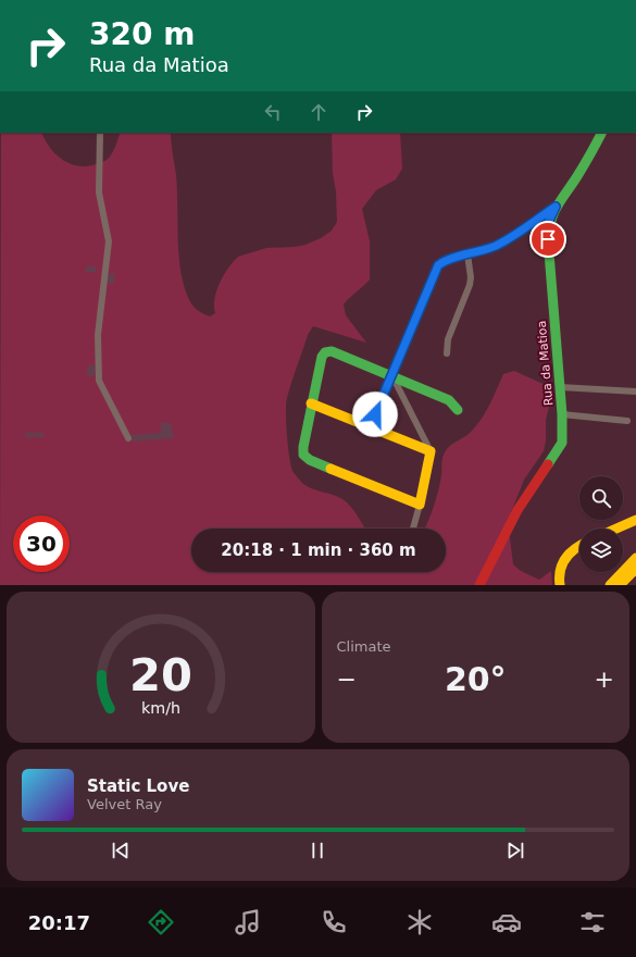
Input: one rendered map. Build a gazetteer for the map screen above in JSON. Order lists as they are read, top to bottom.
{
  "streets": {
    "street": ["Rua da Matioa"]
  },
  "page": {
    "turn": ["320 m", "Rua da Matioa"],
    "limit": "30",
    "trip": "20:18 · 1 min · 360 m",
    "tile": "Climate",
    "heat": ["−", "20°", "+"],
    "song": ["Static Love", "Velvet Ray"],
    "tabs": "20:17",
    "gauge": ["20", "km/h"]
  }
}
